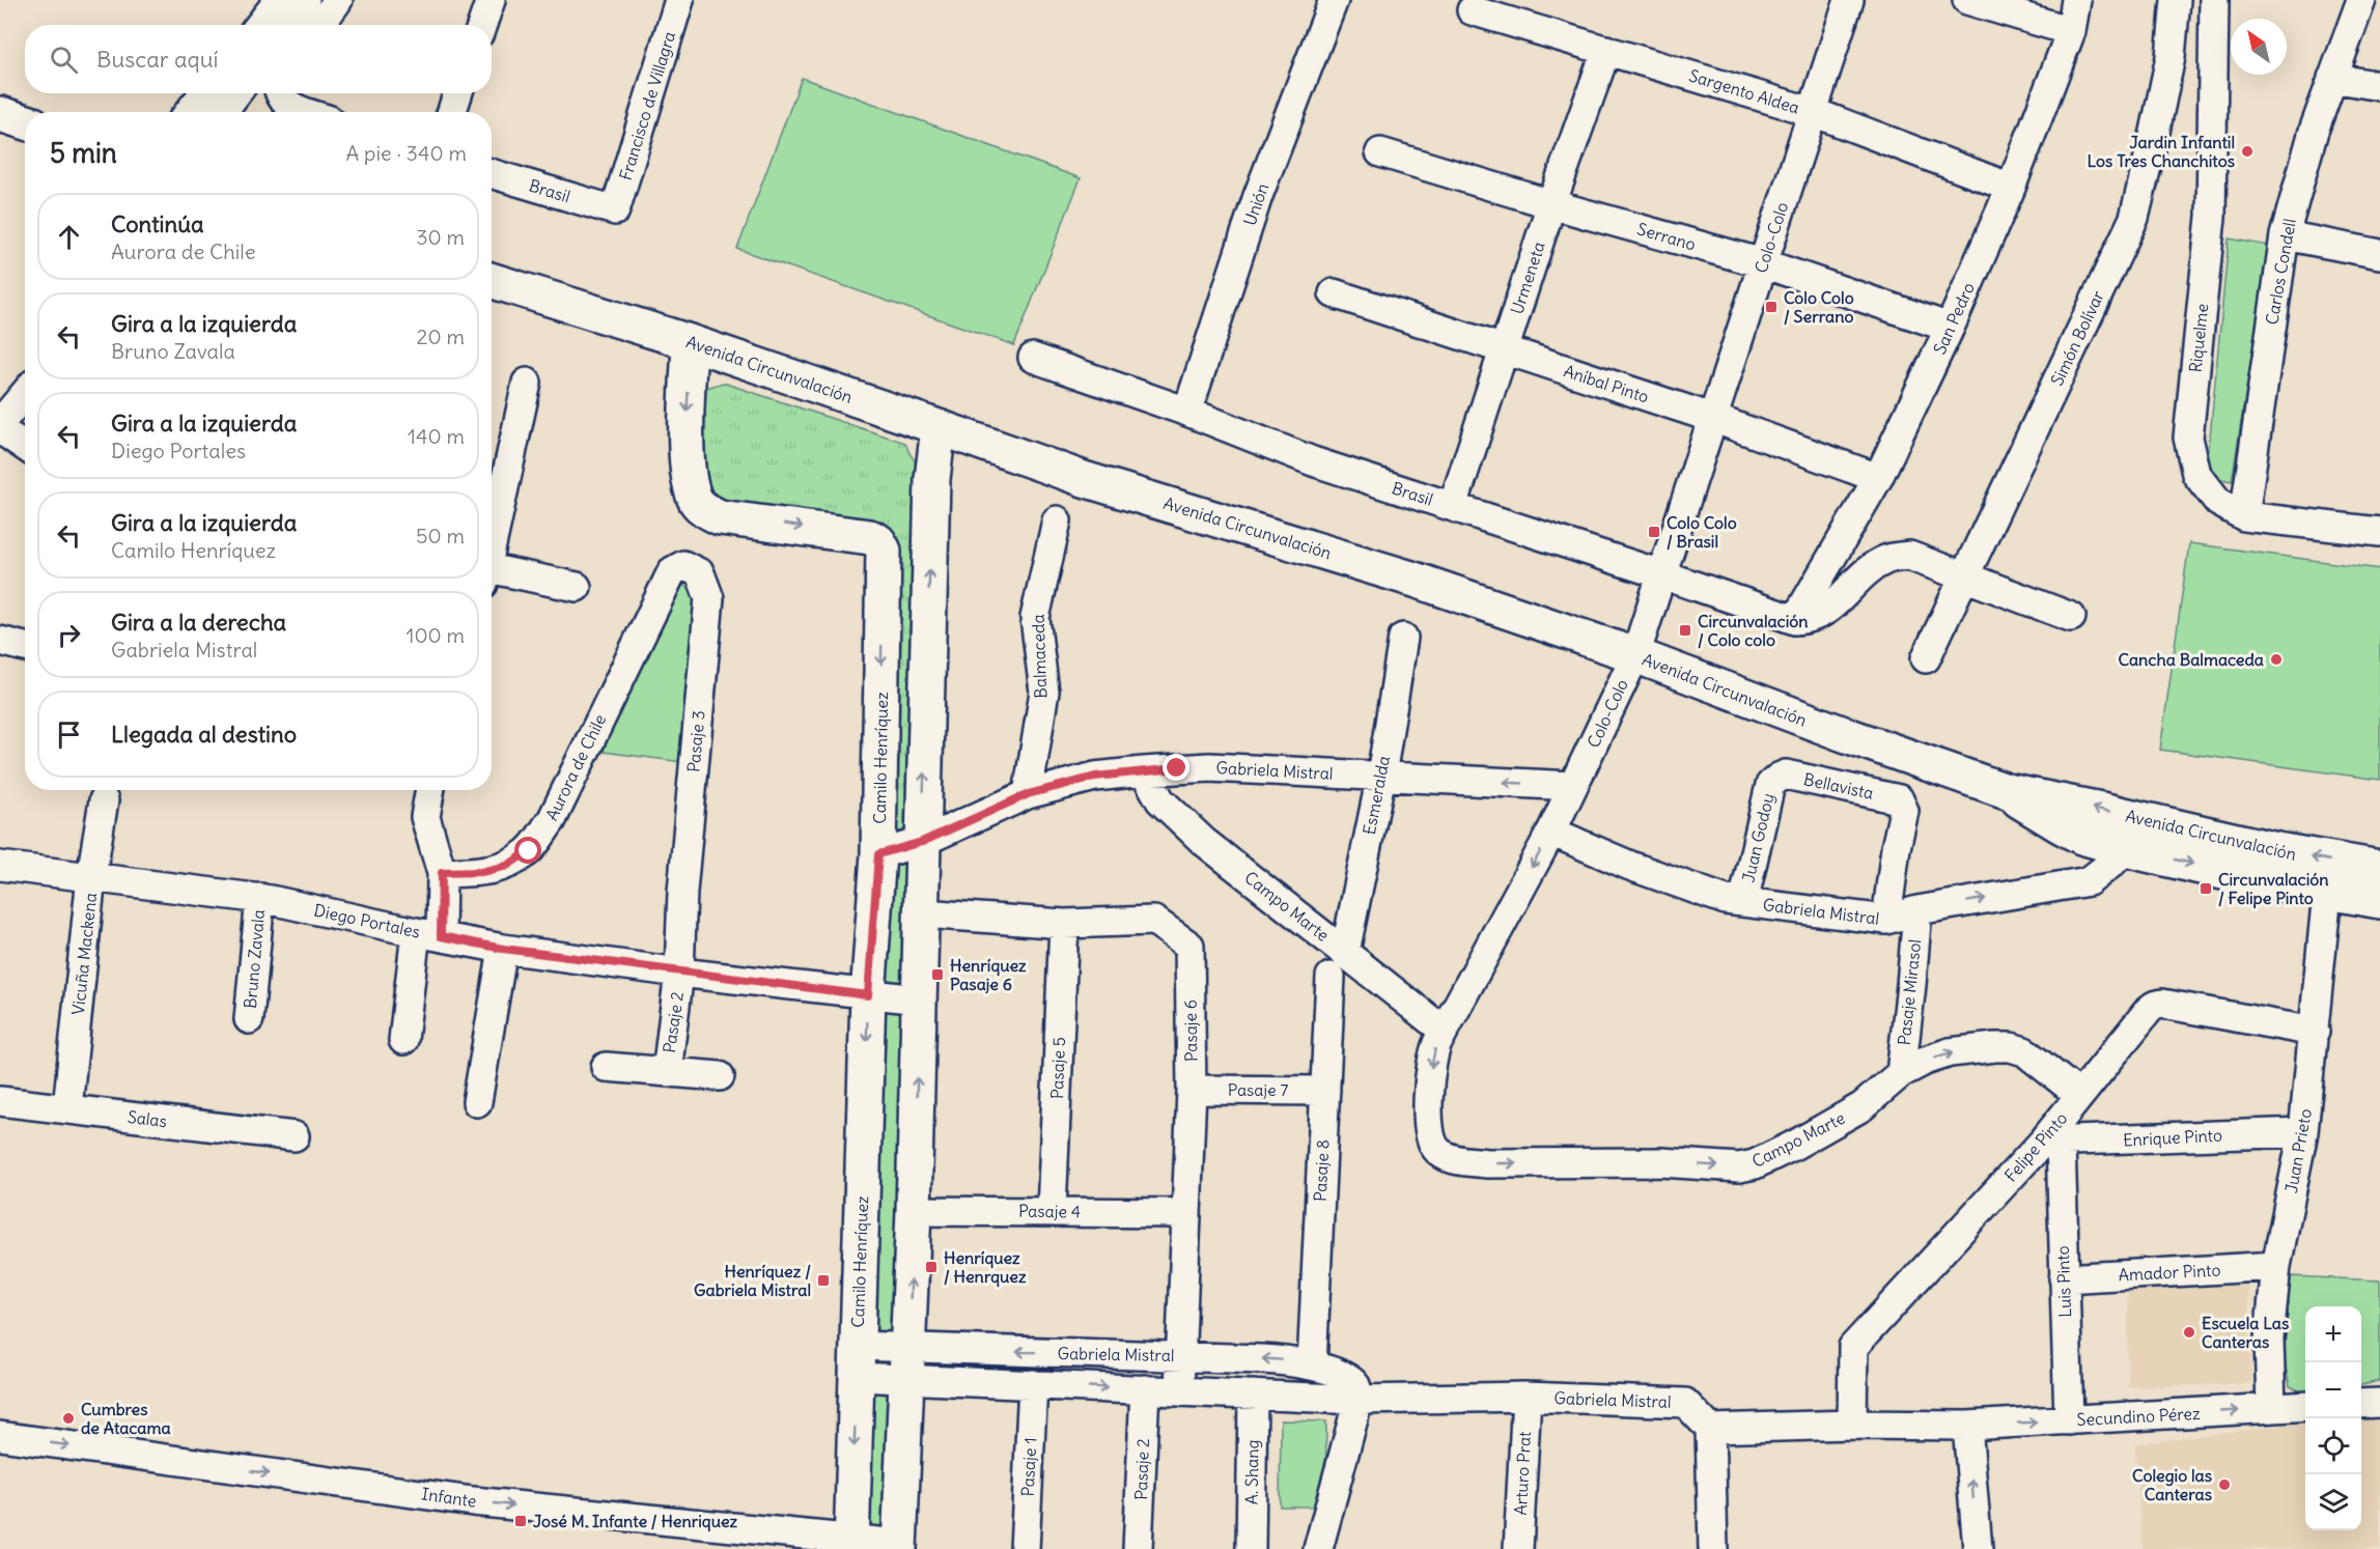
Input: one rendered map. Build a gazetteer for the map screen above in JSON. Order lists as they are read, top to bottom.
{
  "streets": {
    "main road": ["Avenida Circunvalación", "Camilo Henríquez"],
    "street": [
      "Sargento Aldea",
      "Francisco de Villagra",
      "Brasil",
      "Unión",
      "Serrano",
      "Colo-Colo",
      "Carlos Condell",
      "Urmeneta",
      "San Pedro",
      "Simón Bolívar",
      "Riquelme",
      "Aníbal Pinto",
      "Balmaceda",
      "Pasaje 3",
      "Aurora de Chile",
      "Gabriela Mistral",
      "Bellavista",
      "Esmeralda",
      "Juan Godoy",
      "Campo Marte",
      "Diego Portales",
      "Vicuña Mackena",
      "Bruno Zavala",
      "Pasaje Mirasol",
      "Pasaje 2",
      "Pasaje 6",
      "Pasaje 5",
      "Pasaje 7",
      "Salas",
      "Enrique Pinto",
      "Felipe Pinto",
      "Juan Prieto",
      "Pasaje 8",
      "Pasaje 4",
      "Amador Pinto",
      "Luis Pinto",
      "Secundino Pérez",
      "Pasaje 1",
      "A. Shang",
      "Arturo Prat",
      "Infante"
    ]
  },
  "crossings": [
    ["Sargento Aldea", "Colo-Colo"],
    ["Sargento Aldea", "Urmeneta"],
    ["Sargento Aldea", "San Pedro"],
    ["Francisco de Villagra", "Brasil"],
    ["Brasil", "Unión"],
    ["Brasil", "Colo-Colo"],
    ["Brasil", "Urmeneta"],
    ["Brasil", "San Pedro"],
    ["Serrano", "Colo-Colo"],
    ["Serrano", "Urmeneta"],
    ["Serrano", "San Pedro"],
    ["Colo-Colo", "Avenida Circunvalación"],
    ["Colo-Colo", "Aníbal Pinto"],
    ["Colo-Colo", "Gabriela Mistral"],
    ["Colo-Colo", "Campo Marte"],
    ["Carlos Condell", "Riquelme"],
    ["Urmeneta", "Aníbal Pinto"],
    ["San Pedro", "Aníbal Pinto"],
    ["Avenida Circunvalación", "Camilo Henríquez"],
    ["Avenida Circunvalación", "Gabriela Mistral"],
    ["Avenida Circunvalación", "Juan Prieto"],
    ["Balmaceda", "Gabriela Mistral"],
    ["Pasaje 3", "Aurora de Chile"],
    ["Pasaje 3", "Diego Portales"],
    ["Pasaje 3", "Pasaje 2"],
    ["Camilo Henríquez", "Gabriela Mistral"],
    ["Camilo Henríquez", "Diego Portales"],
    ["Camilo Henríquez", "Infante"],
    ["Gabriela Mistral", "Bellavista"],
    ["Gabriela Mistral", "Esmeralda"],
    ["Gabriela Mistral", "Juan Godoy"],
    ["Gabriela Mistral", "Campo Marte"],
    ["Gabriela Mistral", "Pasaje Mirasol"],
    ["Gabriela Mistral", "Pasaje 2"],
    ["Gabriela Mistral", "Pasaje 6"],
    ["Gabriela Mistral", "Pasaje 8"],
    ["Gabriela Mistral", "Pasaje 1"],
    ["Gabriela Mistral", "A. Shang"],
    ["Gabriela Mistral", "Arturo Prat"],
    ["Bellavista", "Juan Godoy"],
    ["Esmeralda", "Campo Marte"],
    ["Campo Marte", "Pasaje Mirasol"],
    ["Campo Marte", "Felipe Pinto"],
    ["Diego Portales", "Vicuña Mackena"],
    ["Diego Portales", "Bruno Zavala"],
    ["Diego Portales", "Pasaje 2"],
    ["Vicuña Mackena", "Salas"],
    ["Pasaje 6", "Pasaje 5"],
    ["Pasaje 6", "Pasaje 7"],
    ["Pasaje 6", "Pasaje 4"],
    ["Pasaje 5", "Pasaje 4"],
    ["Pasaje 7", "Pasaje 8"],
    ["Enrique Pinto", "Felipe Pinto"],
    ["Enrique Pinto", "Juan Prieto"],
    ["Enrique Pinto", "Luis Pinto"],
    ["Felipe Pinto", "Juan Prieto"],
    ["Felipe Pinto", "Luis Pinto"],
    ["Juan Prieto", "Amador Pinto"],
    ["Juan Prieto", "Secundino Pérez"],
    ["Amador Pinto", "Luis Pinto"],
    ["Luis Pinto", "Secundino Pérez"]
  ],
  "one_way": ["Campo Marte", "Secundino Pérez", "Infante"],
  "places": {
    "other": [
      "Jardin Infantil Los Tres Chanchitos",
      "Cancha Balmaceda",
      "Escuela Las Canteras",
      "Cumbres de Atacama",
      "Colegio las Canteras"
    ],
    "transit": [
      "Colo Colo / Serrano",
      "Colo Colo / Brasil",
      "Circunvalación / Colo colo",
      "Circunvalación / Felipe Pinto",
      "Henríquez Pasaje 6",
      "Henríquez / Henrquez",
      "Henríquez / Gabriela Mistral",
      "José M. Infante / Henriquez"
    ]
  },
  "north": "top left",
  "page": {
    "search": "Buscar aquí",
    "heading": ["5 min", "A pie · 340 m"],
    "list": [
      ["Continúa", "Aurora de Chile", "30 m"],
      ["Gira a la izquierda", "Bruno Zavala", "20 m"],
      ["Gira a la izquierda", "Diego Portales", "140 m"],
      ["Gira a la izquierda", "Camilo Henríquez", "50 m"],
      ["Gira a la derecha", "Gabriela Mistral", "100 m"],
      "Llegada al destino"
    ],
    "map_buttons": ["+", "−"]
  }
}
